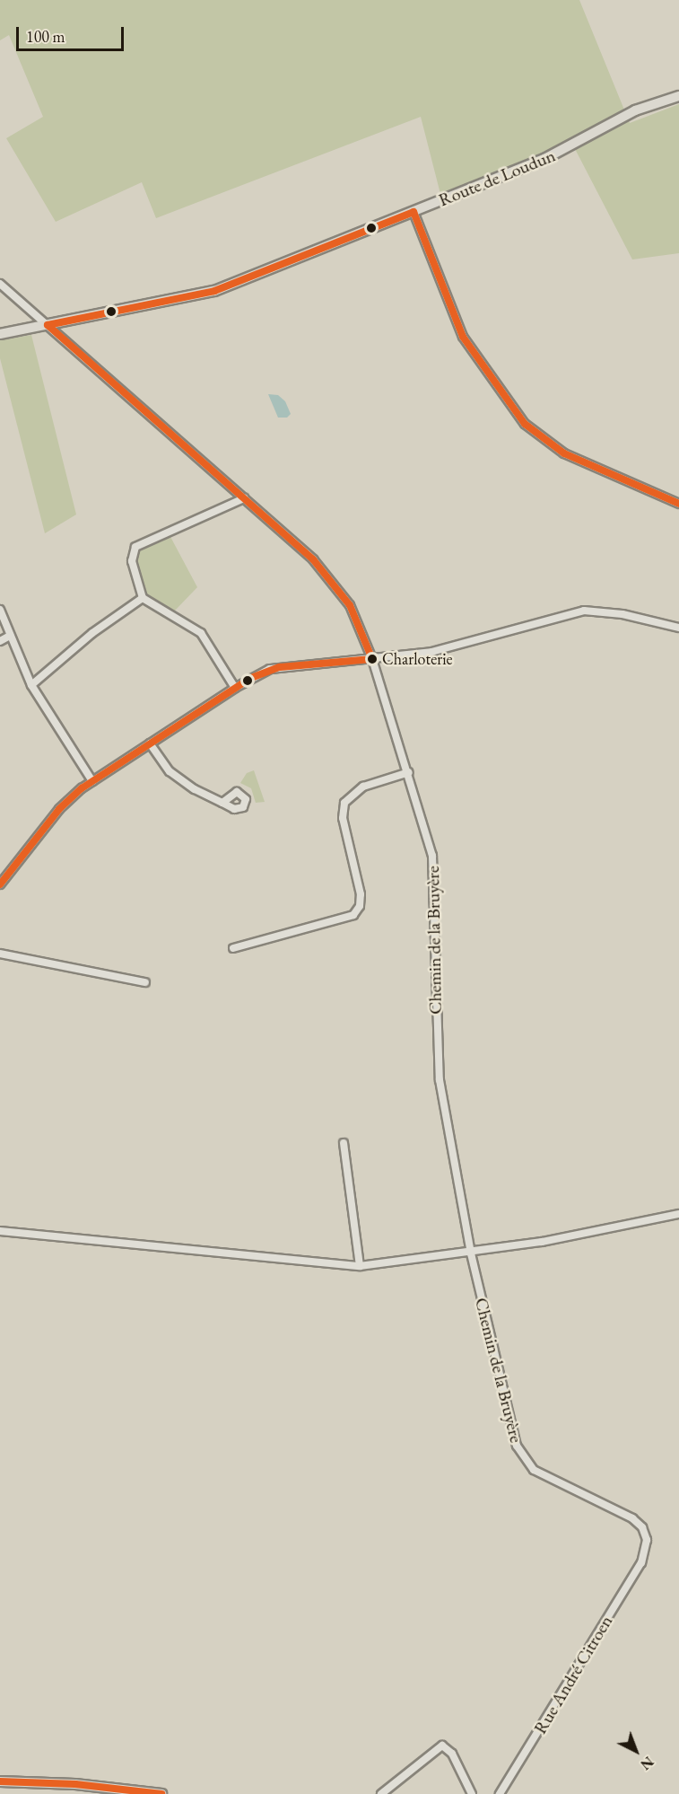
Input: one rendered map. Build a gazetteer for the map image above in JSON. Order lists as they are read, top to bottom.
{
  "streets": {
    "main road": ["Route de Loudun"],
    "street": ["Chemin de la Bruyère", "Rue André Citroen"]
  },
  "crossings": [
    ["Route de Loudun", "Chemin de la Bruyère"],
    ["Chemin de la Bruyère", "Rue André Citroen"]
  ],
  "places": ["Charloterie"],
  "scale_bar": "100 m",
  "north": "bottom right"
}
